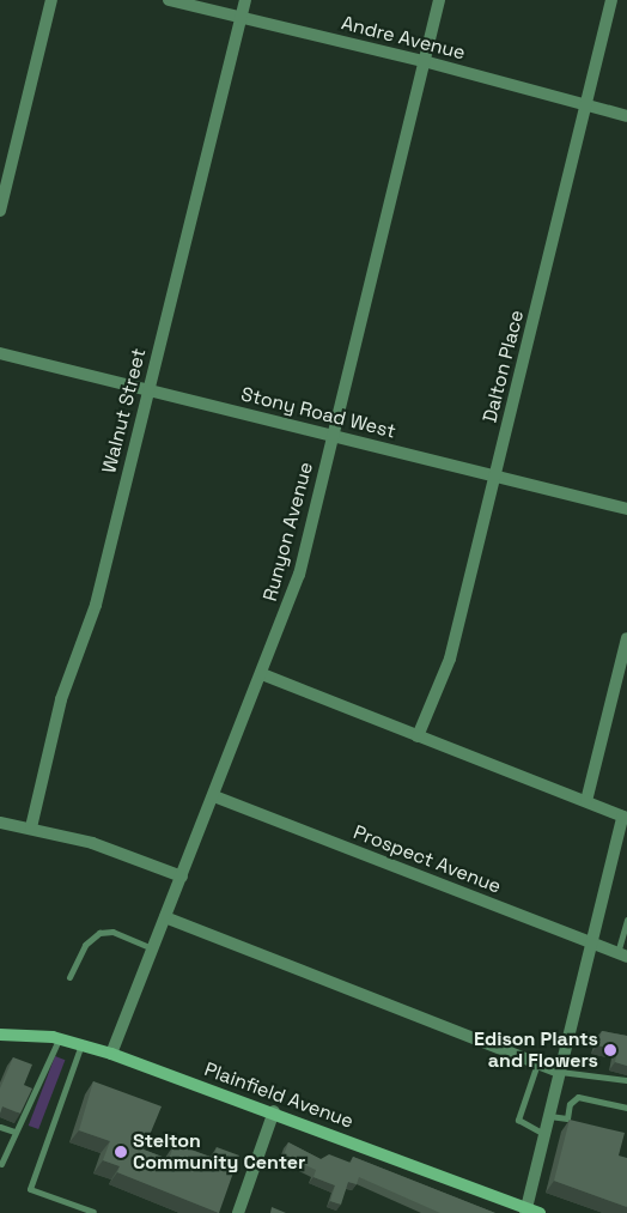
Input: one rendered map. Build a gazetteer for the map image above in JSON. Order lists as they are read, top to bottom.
{
  "streets": {
    "main road": ["Plainfield Avenue"],
    "street": [
      "Andre Avenue",
      "Dalton Place",
      "Walnut Street",
      "Stony Road West",
      "Runyon Avenue",
      "Prospect Avenue"
    ]
  },
  "crossings": [
    ["Andre Avenue", "Dalton Place"],
    ["Andre Avenue", "Walnut Street"],
    ["Andre Avenue", "Runyon Avenue"],
    ["Dalton Place", "Stony Road West"],
    ["Walnut Street", "Stony Road West"],
    ["Stony Road West", "Runyon Avenue"],
    ["Runyon Avenue", "Prospect Avenue"],
    ["Runyon Avenue", "Plainfield Avenue"]
  ],
  "places": ["Edison Plants and Flowers", "Stelton Community Center"]
}
